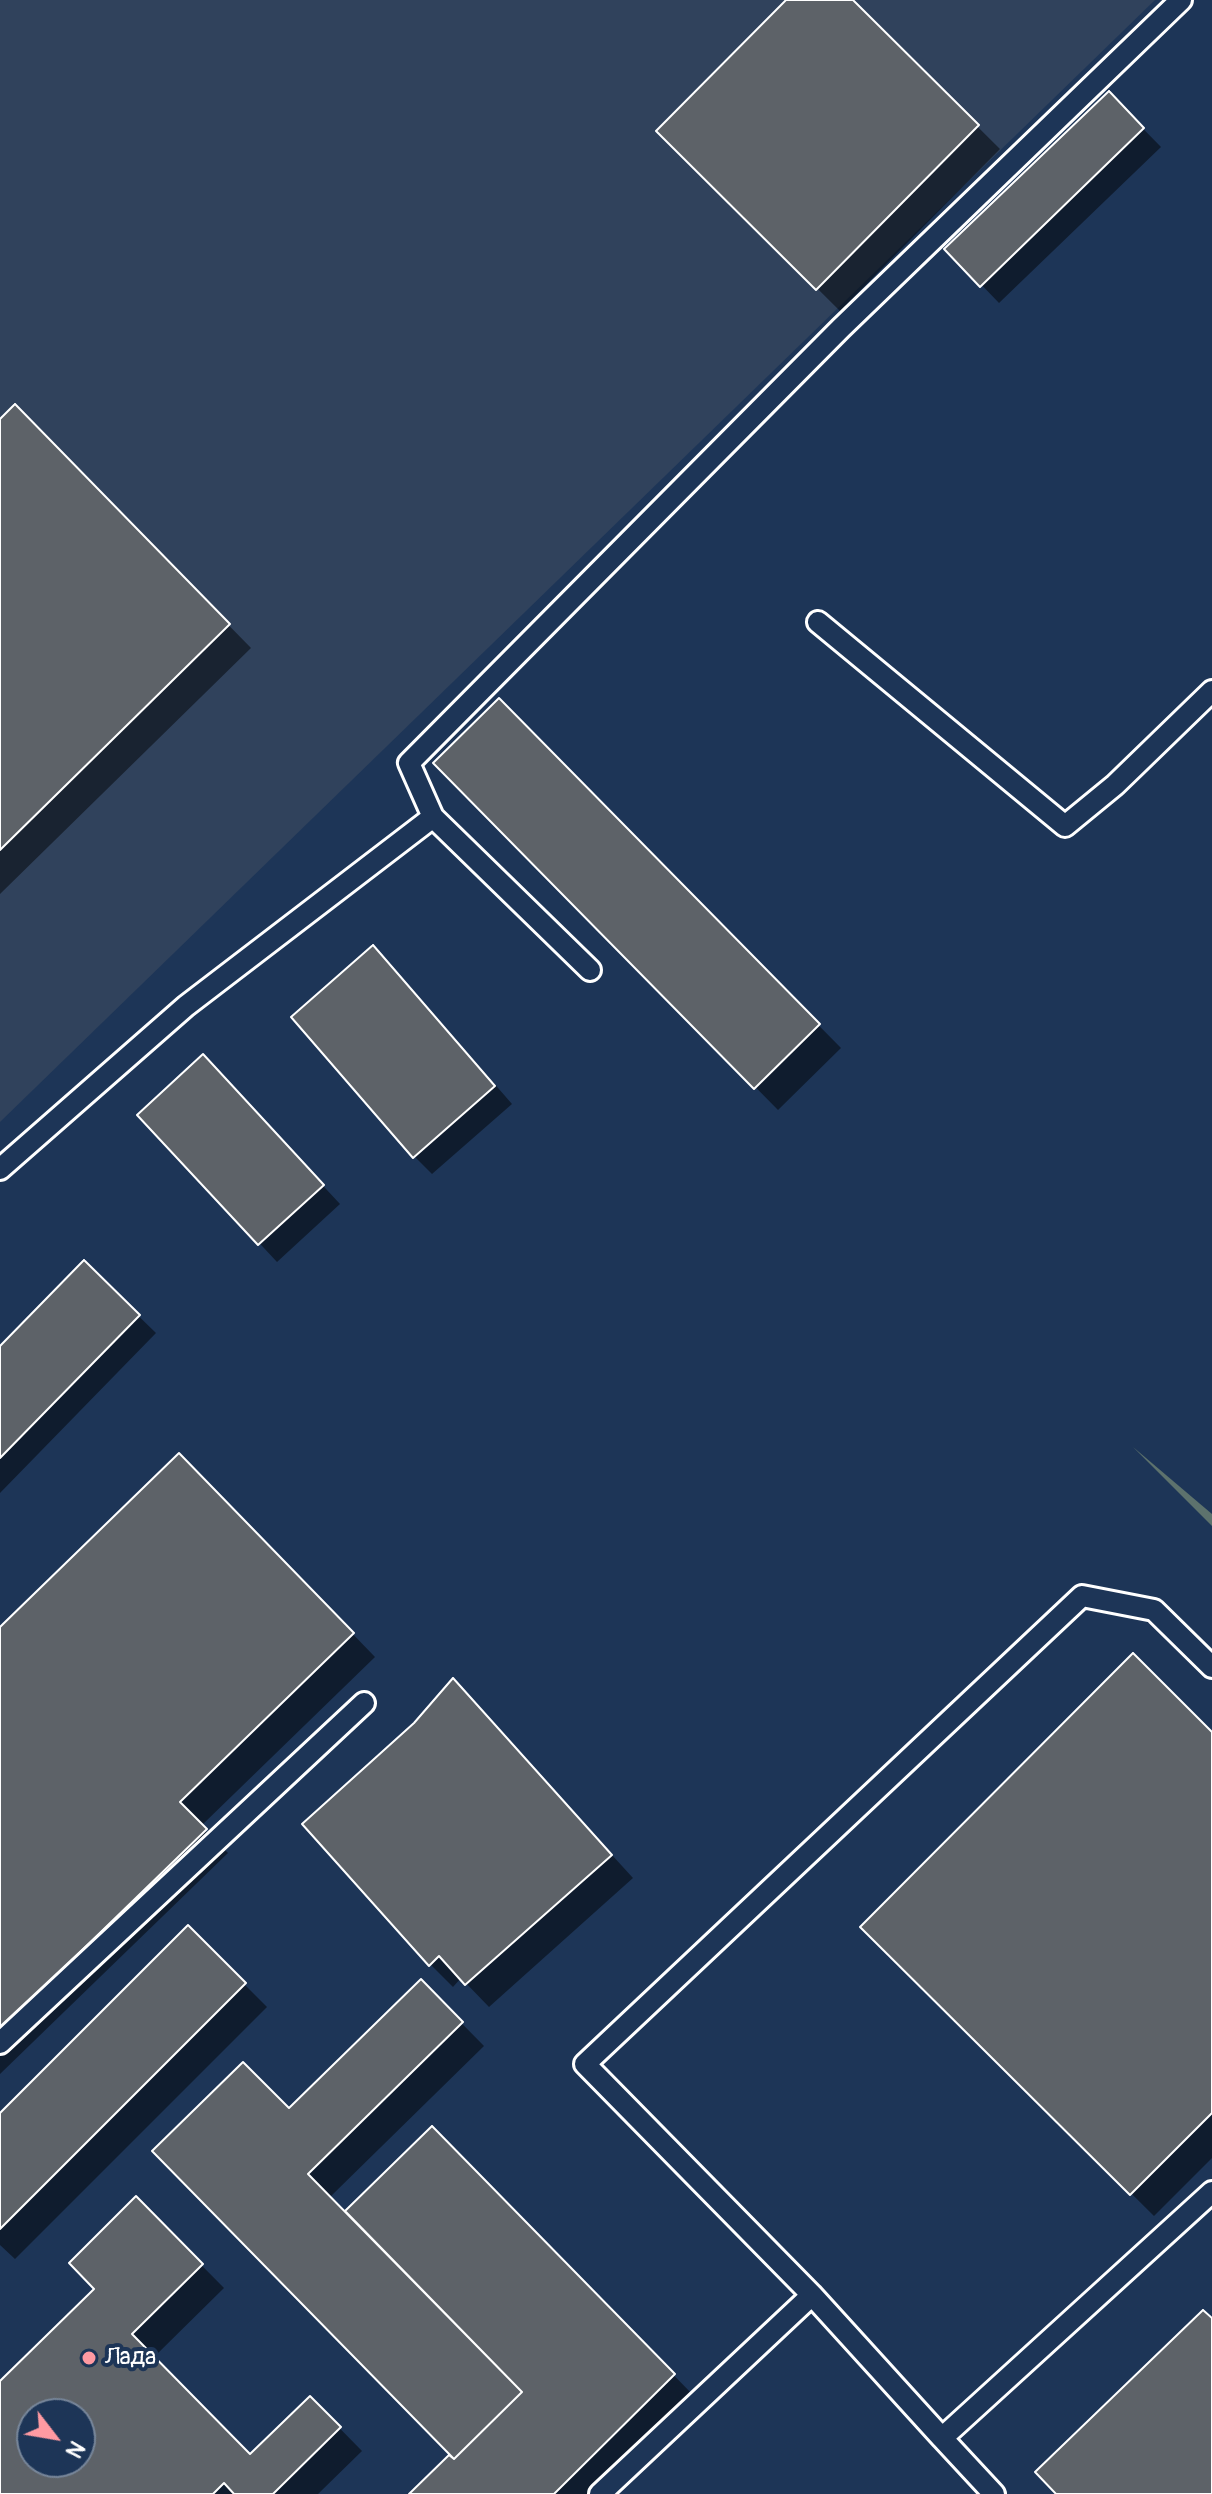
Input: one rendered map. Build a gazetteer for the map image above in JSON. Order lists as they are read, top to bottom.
{
  "places": ["Лада"],
  "north": "bottom right"
}
